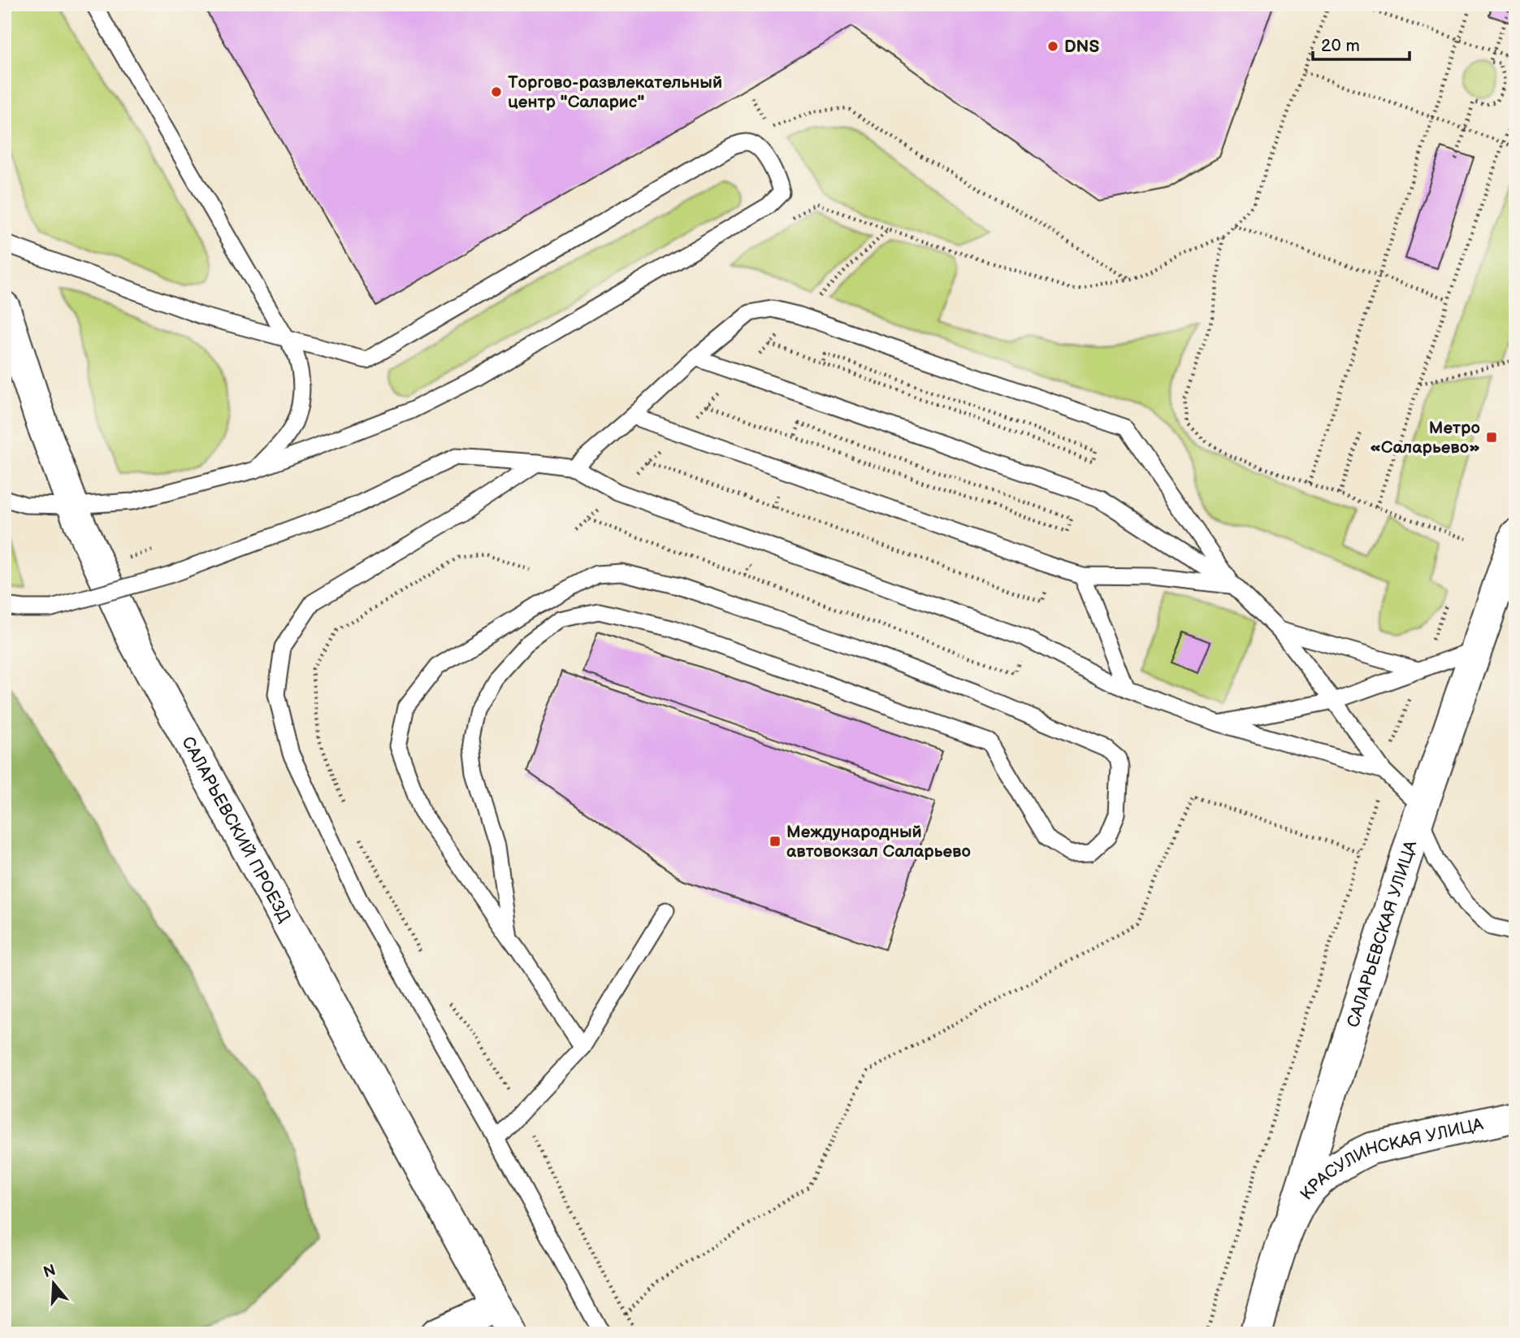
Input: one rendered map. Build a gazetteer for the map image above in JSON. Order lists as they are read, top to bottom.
{
  "streets": {
    "street": ["САЛАРЬЕВСКИЙ ПРОЕЗД", "САЛАРЬЕВСКАЯ УЛИЦА", "КРАСУЛИНСКАЯ УЛИЦА"]
  },
  "crossings": [
    ["САЛАРЬЕВСКАЯ УЛИЦА", "КРАСУЛИНСКАЯ УЛИЦА"]
  ],
  "places": {
    "other": ["DNS", "Торгово-развлекательный центр \"Саларис\""],
    "transit": ["Метро «Саларьево»", "Международный автовокзал Саларьево"]
  },
  "scale_bar": "20 m",
  "north": "top"
}
